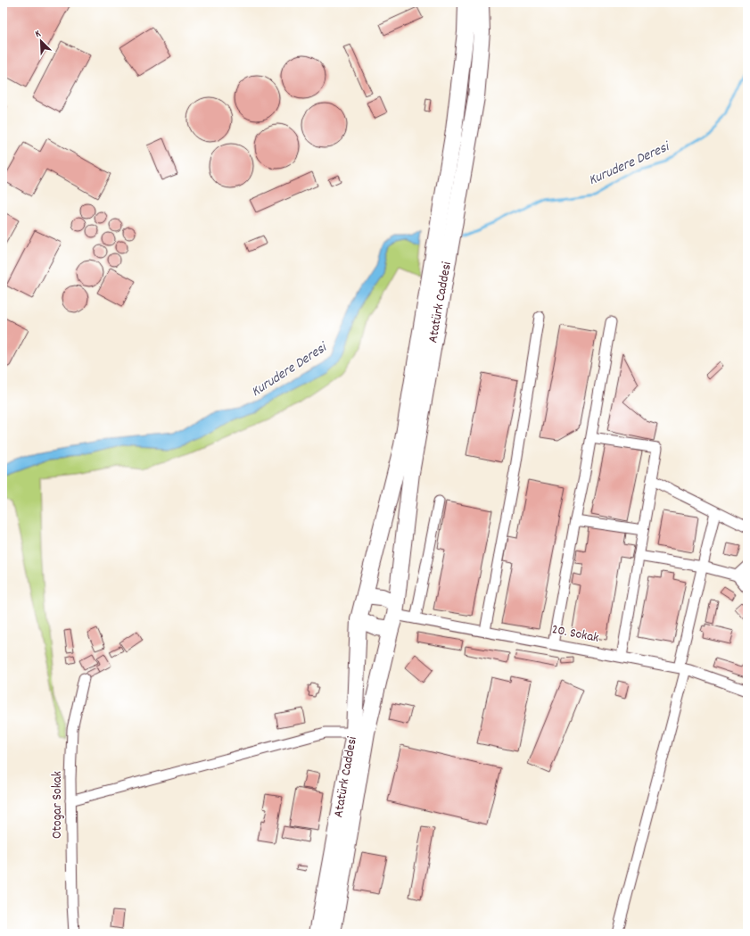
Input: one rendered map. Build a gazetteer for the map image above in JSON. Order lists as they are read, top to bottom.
{
  "streets": {
    "main road": ["Atatürk Caddesi"],
    "street": ["20. Sokak", "Otogar Sokak"]
  },
  "crossings": [
    ["Atatürk Caddesi", "20. Sokak"]
  ],
  "water": ["Kurudere Deresi"],
  "north": "top left"
}
